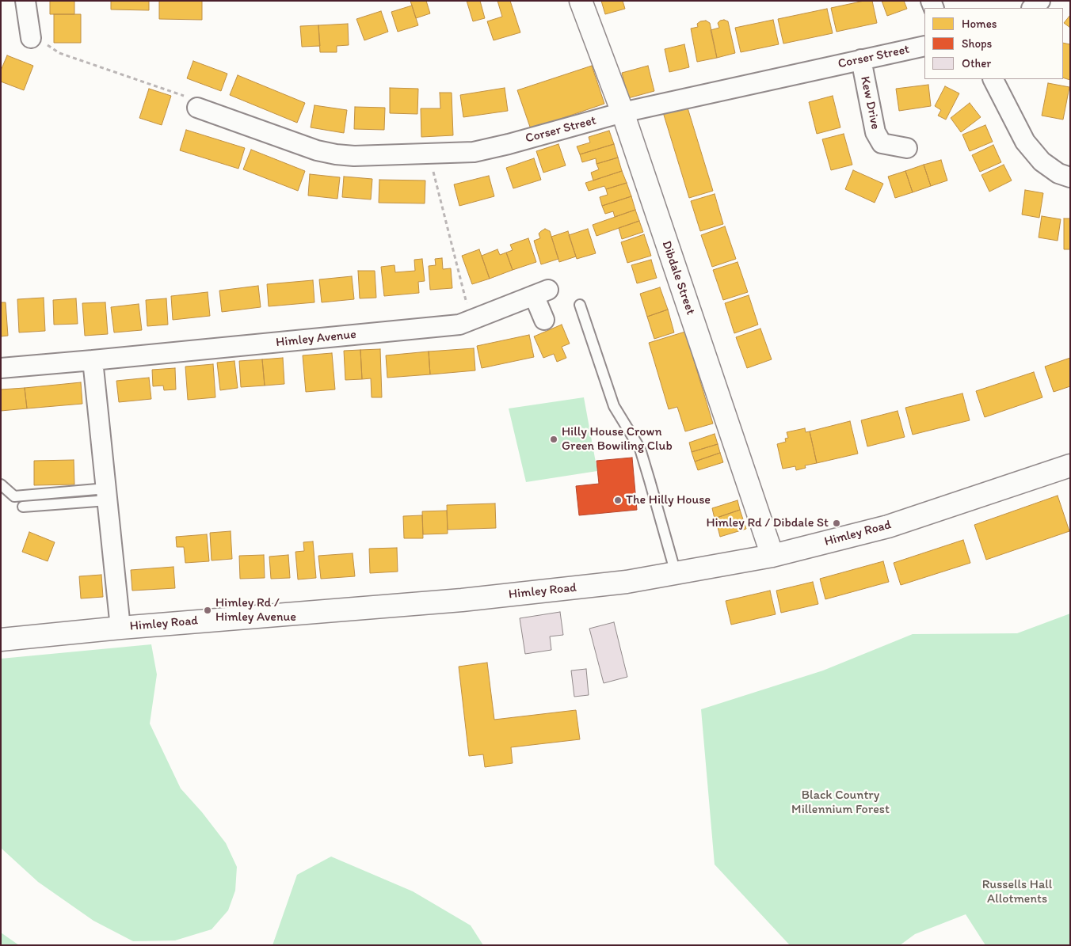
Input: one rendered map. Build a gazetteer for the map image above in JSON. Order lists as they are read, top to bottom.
{
  "streets": {
    "main road": ["Dibdale Street", "Himley Road"],
    "street": ["Corser Street", "Kew Drive", "Himley Avenue"]
  },
  "crossings": [
    ["Corser Street", "Kew Drive"],
    ["Corser Street", "Dibdale Street"],
    ["Dibdale Street", "Himley Road"]
  ],
  "parks": ["Black Country Millennium Forest", "Russells Hall Allotments"],
  "places": [
    "Hilly House Crown Green Bowiling Club",
    "The Hilly House",
    "Himley Rd / Dibdale St",
    "Himley Rd / Himley Avenue"
  ],
  "legend": ["Homes", "Shops", "Other"]
}
